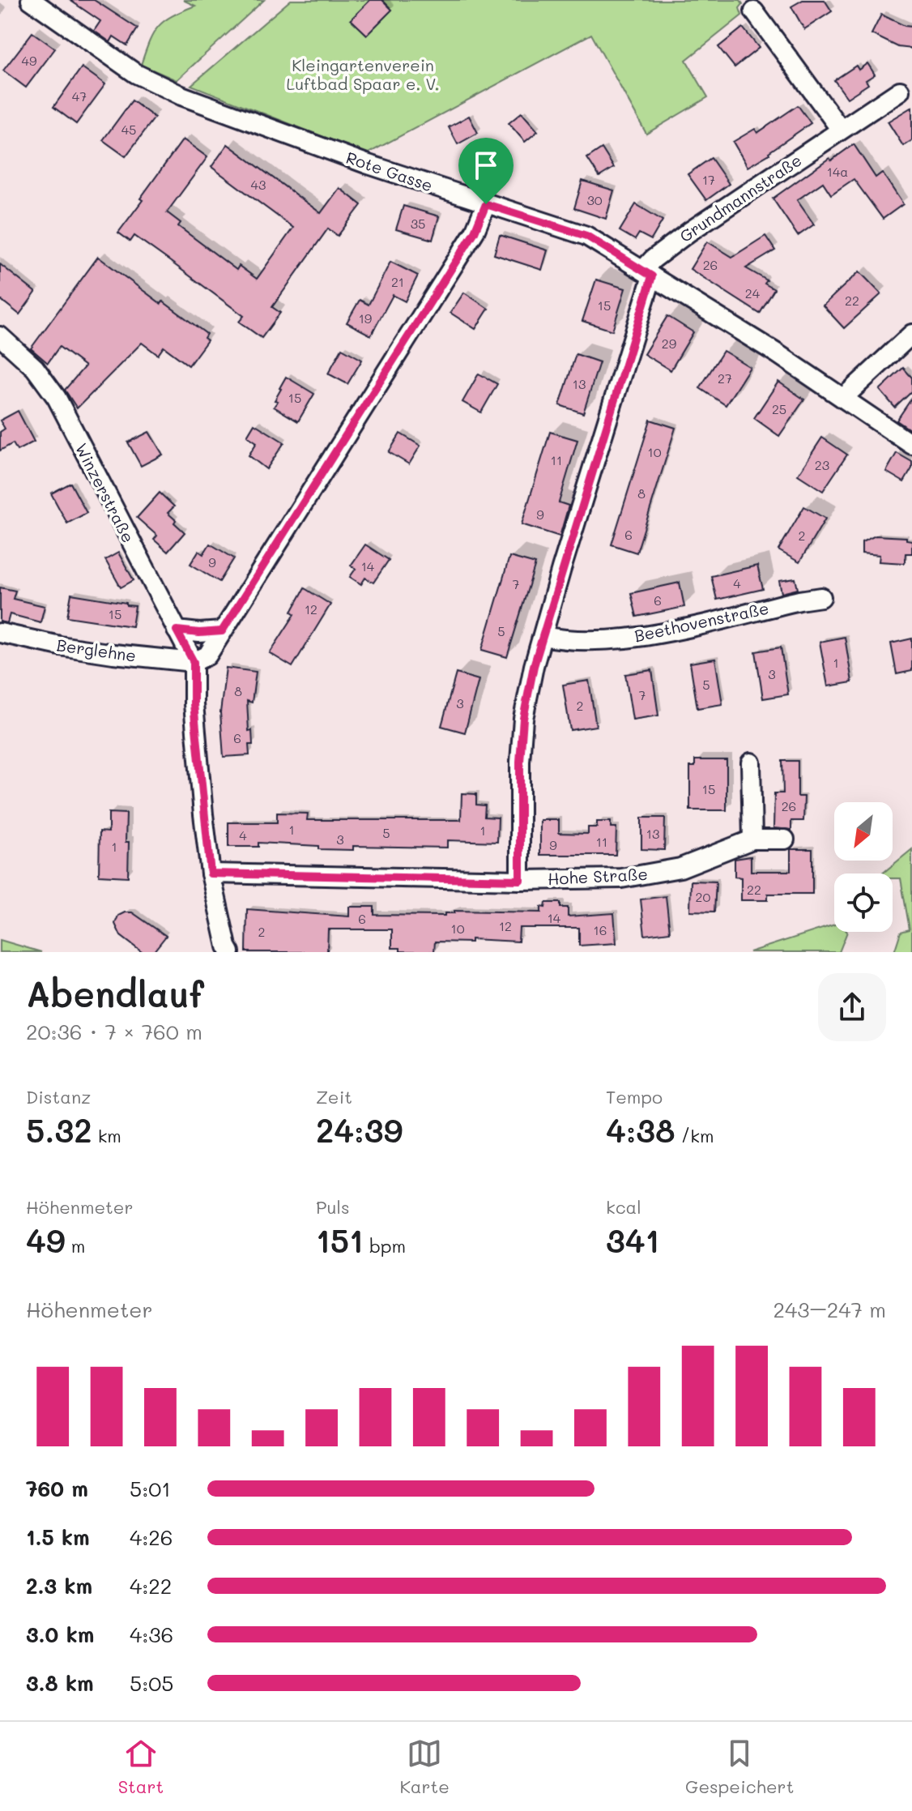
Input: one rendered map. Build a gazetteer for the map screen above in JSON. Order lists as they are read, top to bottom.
{
  "streets": {
    "street": [
      "Rote Gasse",
      "Grundmannstraße",
      "Winzerstraße",
      "Beethovenstraße",
      "Berglehne",
      "Hohe Straße"
    ]
  },
  "crossings": [
    ["Rote Gasse", "Grundmannstraße"],
    ["Winzerstraße", "Berglehne"]
  ],
  "parks": ["Kleingartenverein Luftbad Spaar e. V."],
  "house_numbers": [
    "49",
    "47",
    "45",
    "14a",
    "17",
    "43",
    "30",
    "35",
    "26",
    "21",
    "24",
    "22",
    "15",
    "19",
    "29",
    "27",
    "13",
    "15",
    "25",
    "10",
    "11",
    "23",
    "8",
    "9",
    "6",
    "2",
    "9",
    "14",
    "4",
    "7",
    "6",
    "12",
    "15",
    "5",
    "1",
    "3",
    "5",
    "8",
    "7",
    "3",
    "2",
    "6",
    "15",
    "26",
    "1",
    "1",
    "5",
    "13",
    "4",
    "3",
    "11",
    "9",
    "1",
    "22",
    "20",
    "14",
    "6",
    "12",
    "10",
    "16",
    "2"
  ],
  "north": "bottom left",
  "page": {
    "heading": ["Abendlauf", "20:36 · 7 × 760 m"],
    "stats": [
      ["Distanz", "5.32 km"],
      ["Zeit", "24:39"],
      ["Tempo", "4:38 /km"],
      ["Höhenmeter", "49 m"],
      ["Puls", "151 bpm"],
      ["kcal", "341"]
    ],
    "chart": ["Höhenmeter", "243–247 m"],
    "list": [
      {
        "name": "760 m",
        "note": "5:01"
      },
      {
        "name": "1.5 km",
        "note": "4:26"
      },
      {
        "name": "2.3 km",
        "note": "4:22"
      },
      {
        "name": "3.0 km",
        "note": "4:36"
      },
      {
        "name": "3.8 km",
        "note": "5:05"
      }
    ],
    "tabs": ["Start", "Karte", "Gespeichert"]
  }
}
